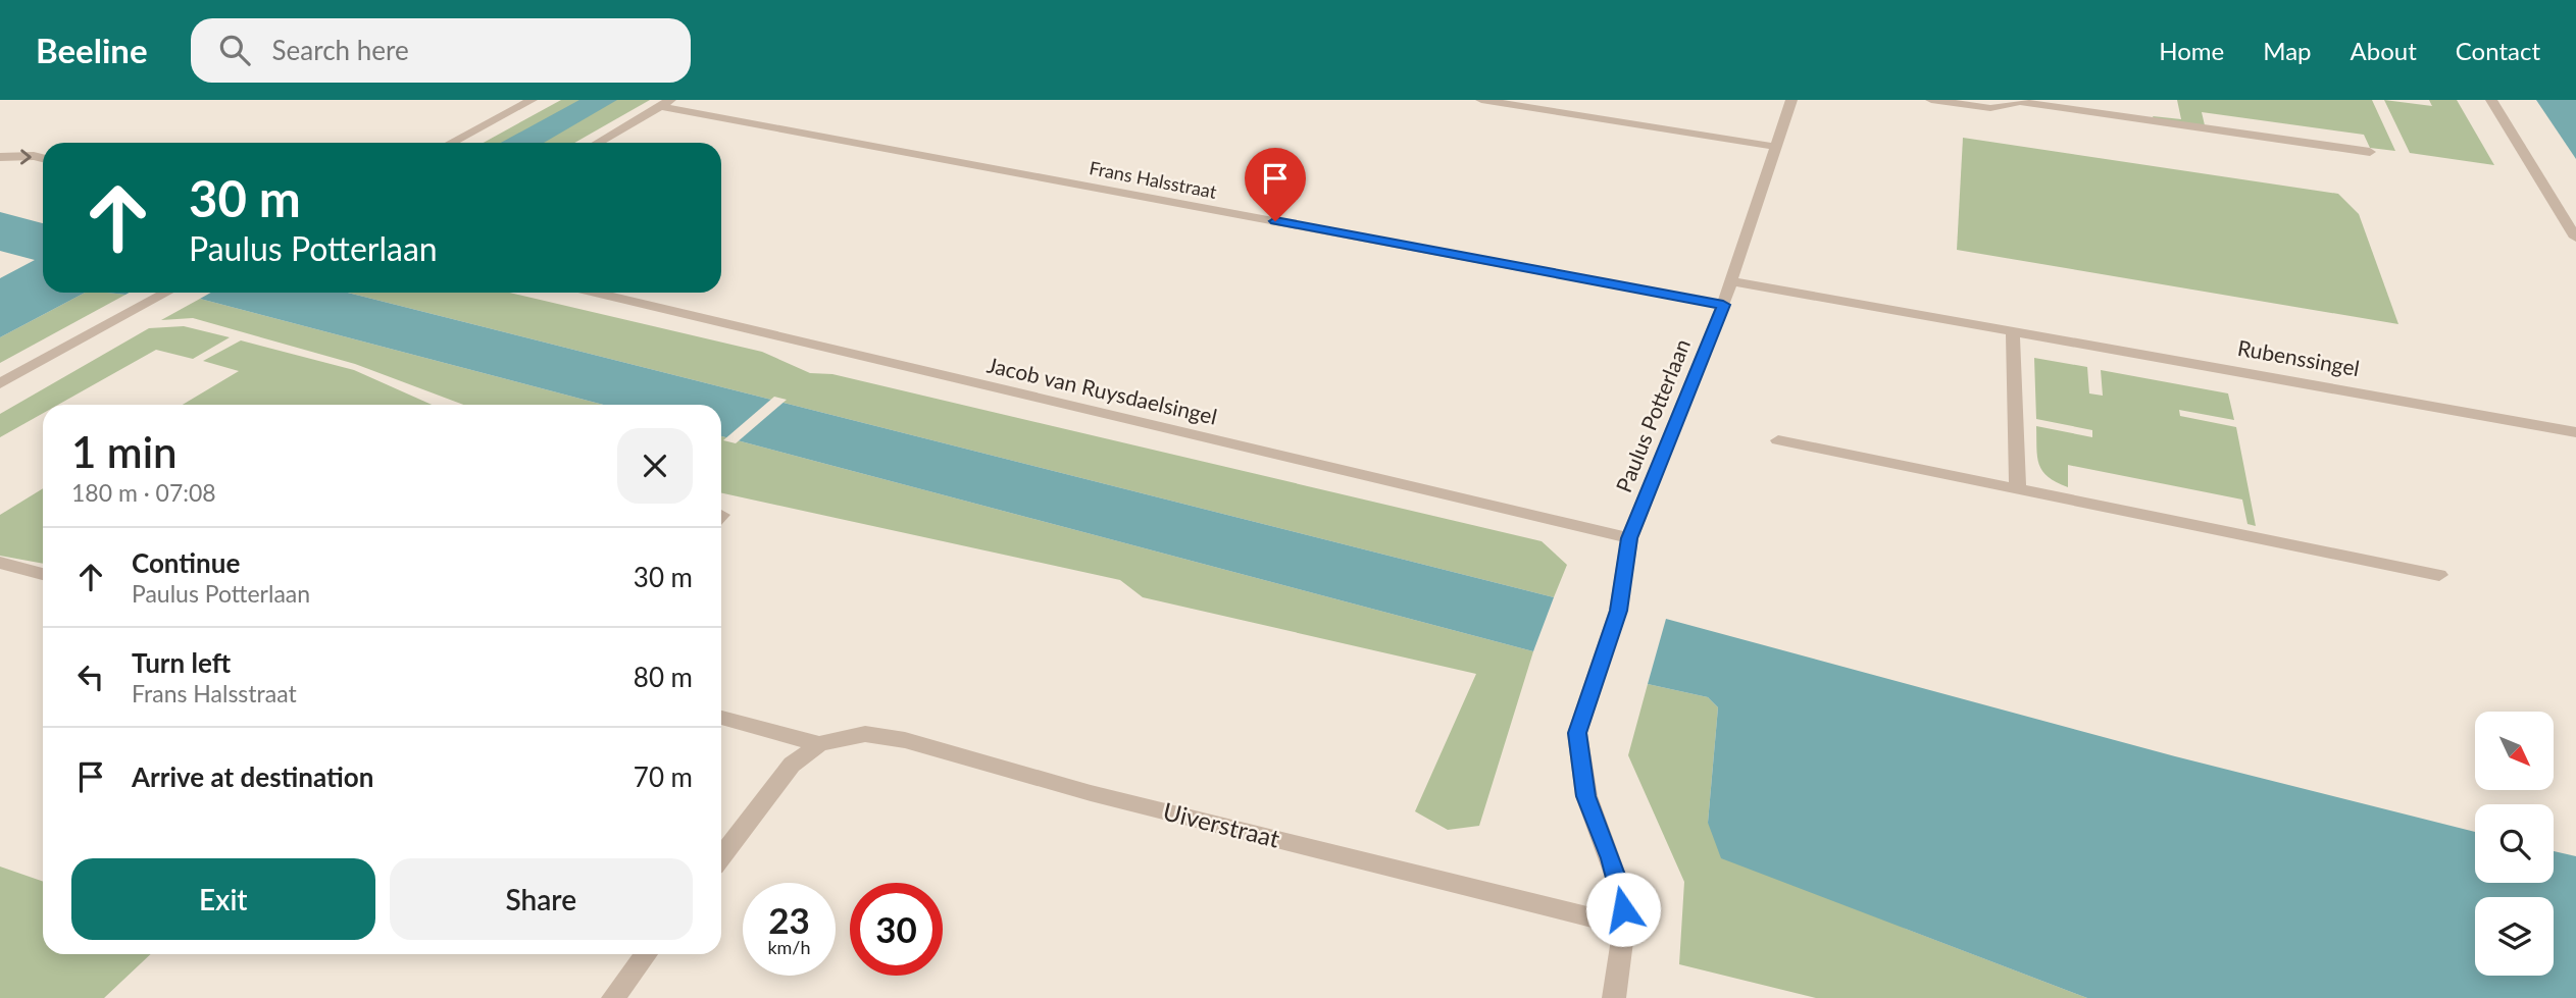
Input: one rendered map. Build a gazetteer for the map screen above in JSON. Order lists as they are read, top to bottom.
{
  "streets": {
    "street": [
      "Frans Halsstraat",
      "Rubenssingel",
      "Jacob van Ruysdaelsingel",
      "Paulus Potterlaan",
      "Uiverstraat"
    ]
  },
  "crossings": [
    ["Frans Halsstraat", "Paulus Potterlaan"],
    ["Rubenssingel", "Paulus Potterlaan"],
    ["Jacob van Ruysdaelsingel", "Paulus Potterlaan"],
    ["Paulus Potterlaan", "Uiverstraat"]
  ],
  "north": "bottom right",
  "page": {
    "header": "Beeline",
    "search": "Search here",
    "nav": [
      "Home",
      "Map",
      "About",
      "Contact"
    ],
    "turn": ["30 m", "Paulus Potterlaan"],
    "heading": ["1 min", "180 m · 07:08"],
    "list": [
      {
        "name": "Continue",
        "note": "Paulus Potterlaan",
        "value": "30 m"
      },
      {
        "name": "Turn left",
        "note": "Frans Halsstraat",
        "value": "80 m"
      },
      {
        "name": "Arrive at destination",
        "value": "70 m"
      }
    ],
    "buttons": ["Exit", "Share"],
    "speed": "23 km/h",
    "limit": "30"
  }
}
